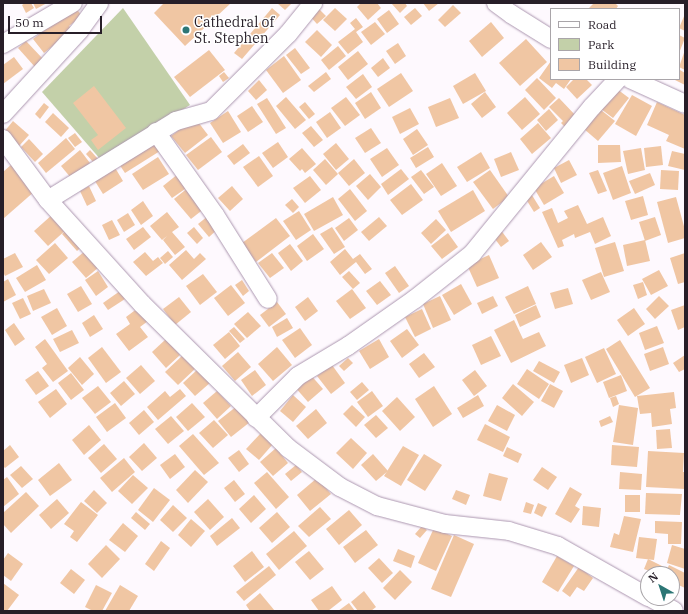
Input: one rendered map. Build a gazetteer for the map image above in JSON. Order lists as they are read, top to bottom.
{
  "places": ["Cathedral of St. Stephen"],
  "legend": ["Road", "Park", "Building"],
  "scale_bar": "50 m",
  "north": "top left"
}
